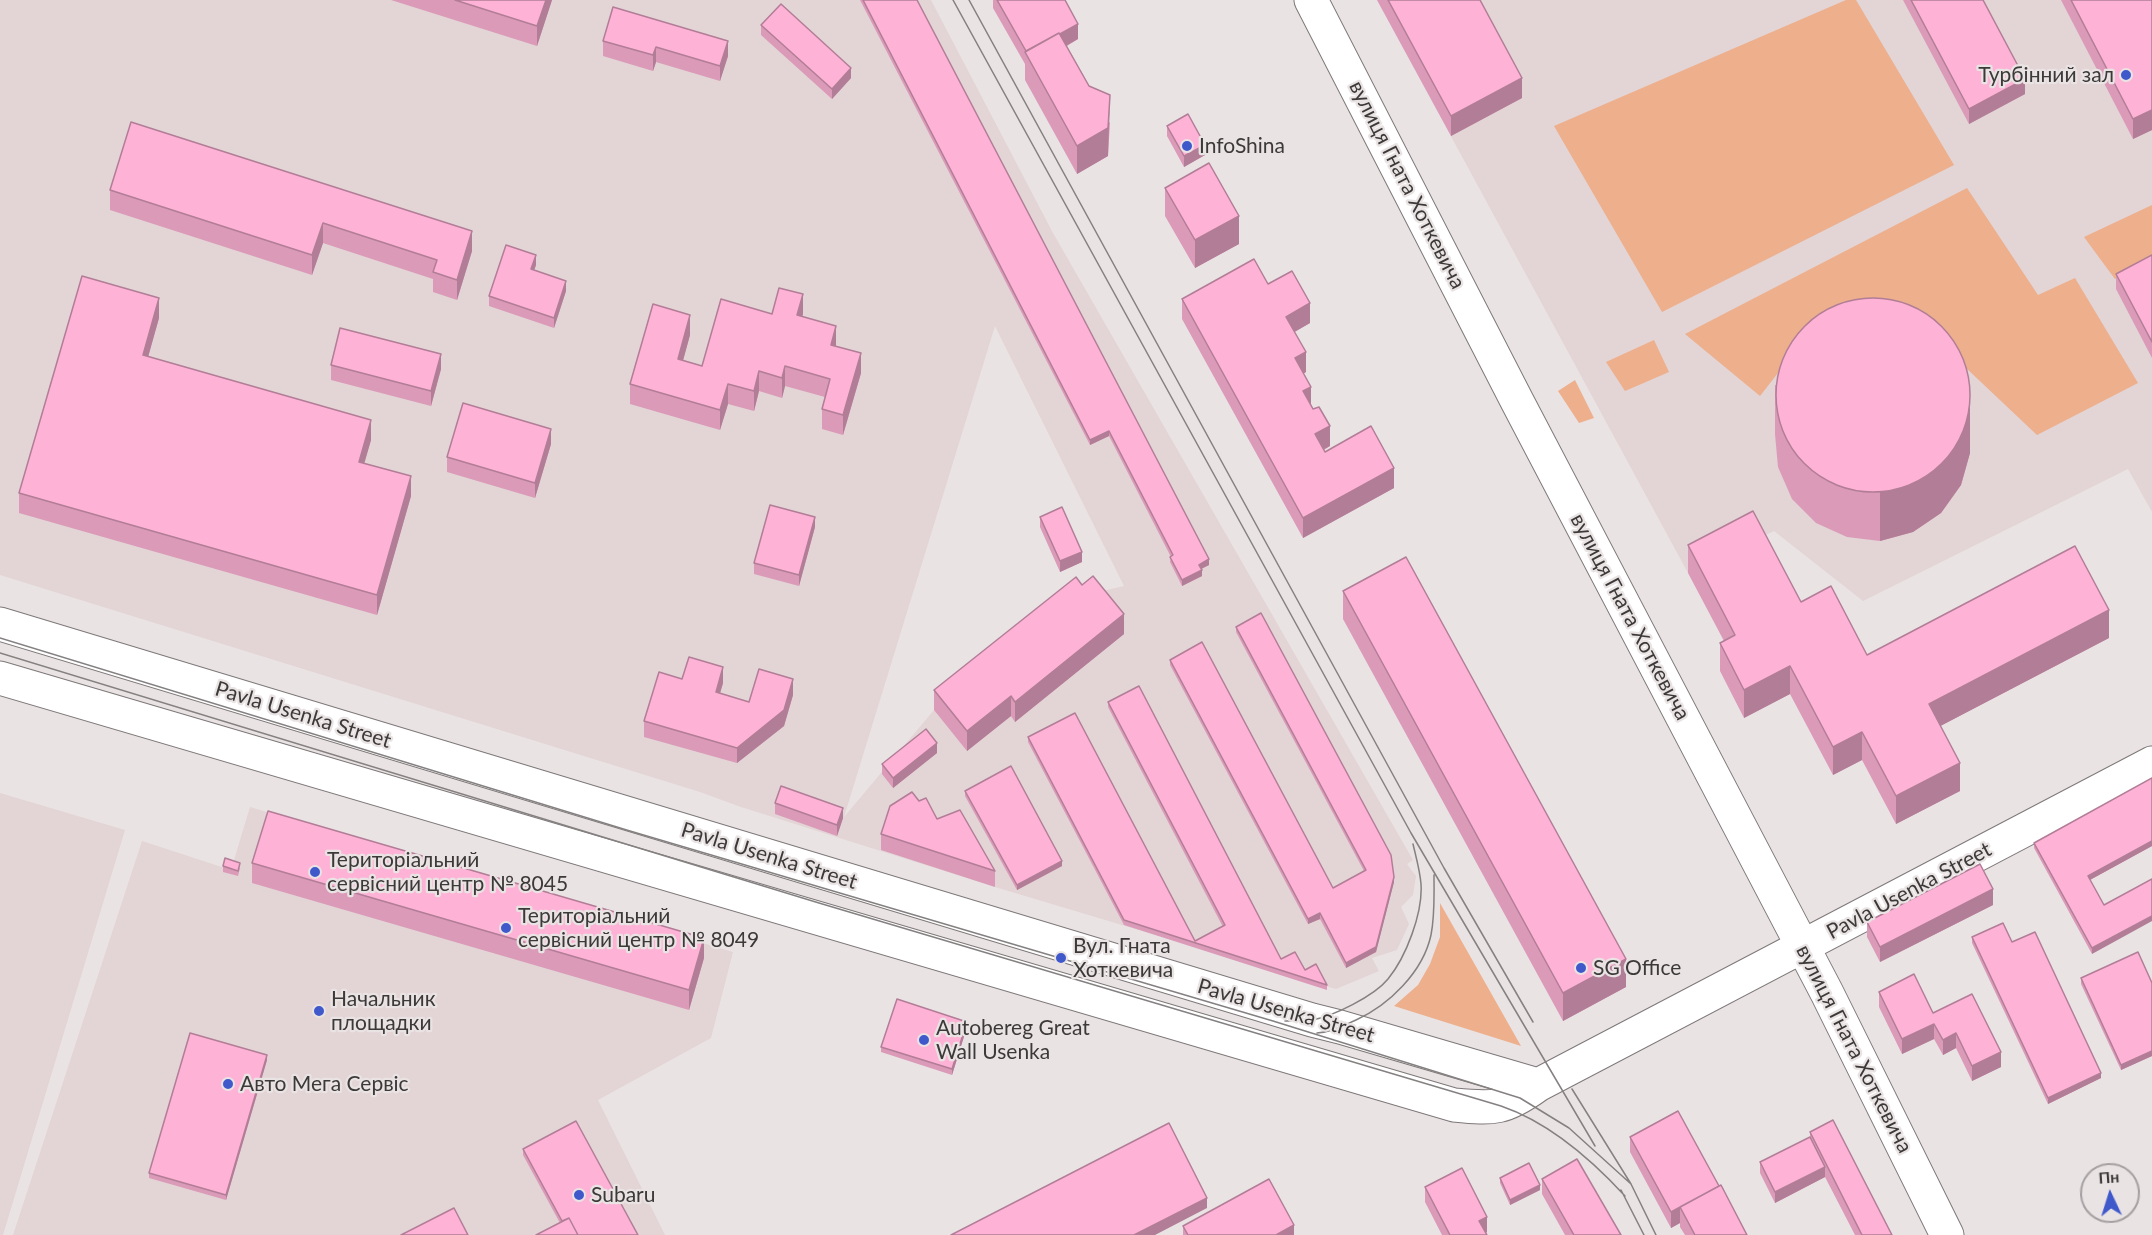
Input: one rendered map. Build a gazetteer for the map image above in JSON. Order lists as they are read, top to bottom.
{
  "streets": {
    "street": ["вулиця Гната Хоткевича", "Pavla Usenka Street"]
  },
  "crossings": [
    ["вулиця Гната Хоткевича", "Pavla Usenka Street"]
  ],
  "places": [
    "Турбінний зал",
    "InfoShina",
    "Територіальний сервісний центр № 8045",
    "Територіальний сервісний центр № 8049",
    "Вул. Гната Хоткевича",
    "SG Office",
    "Начальник площадки",
    "Autobereg Great Wall Usenka",
    "Авто Мега Сервіс",
    "Subaru"
  ],
  "north": "top"
}
